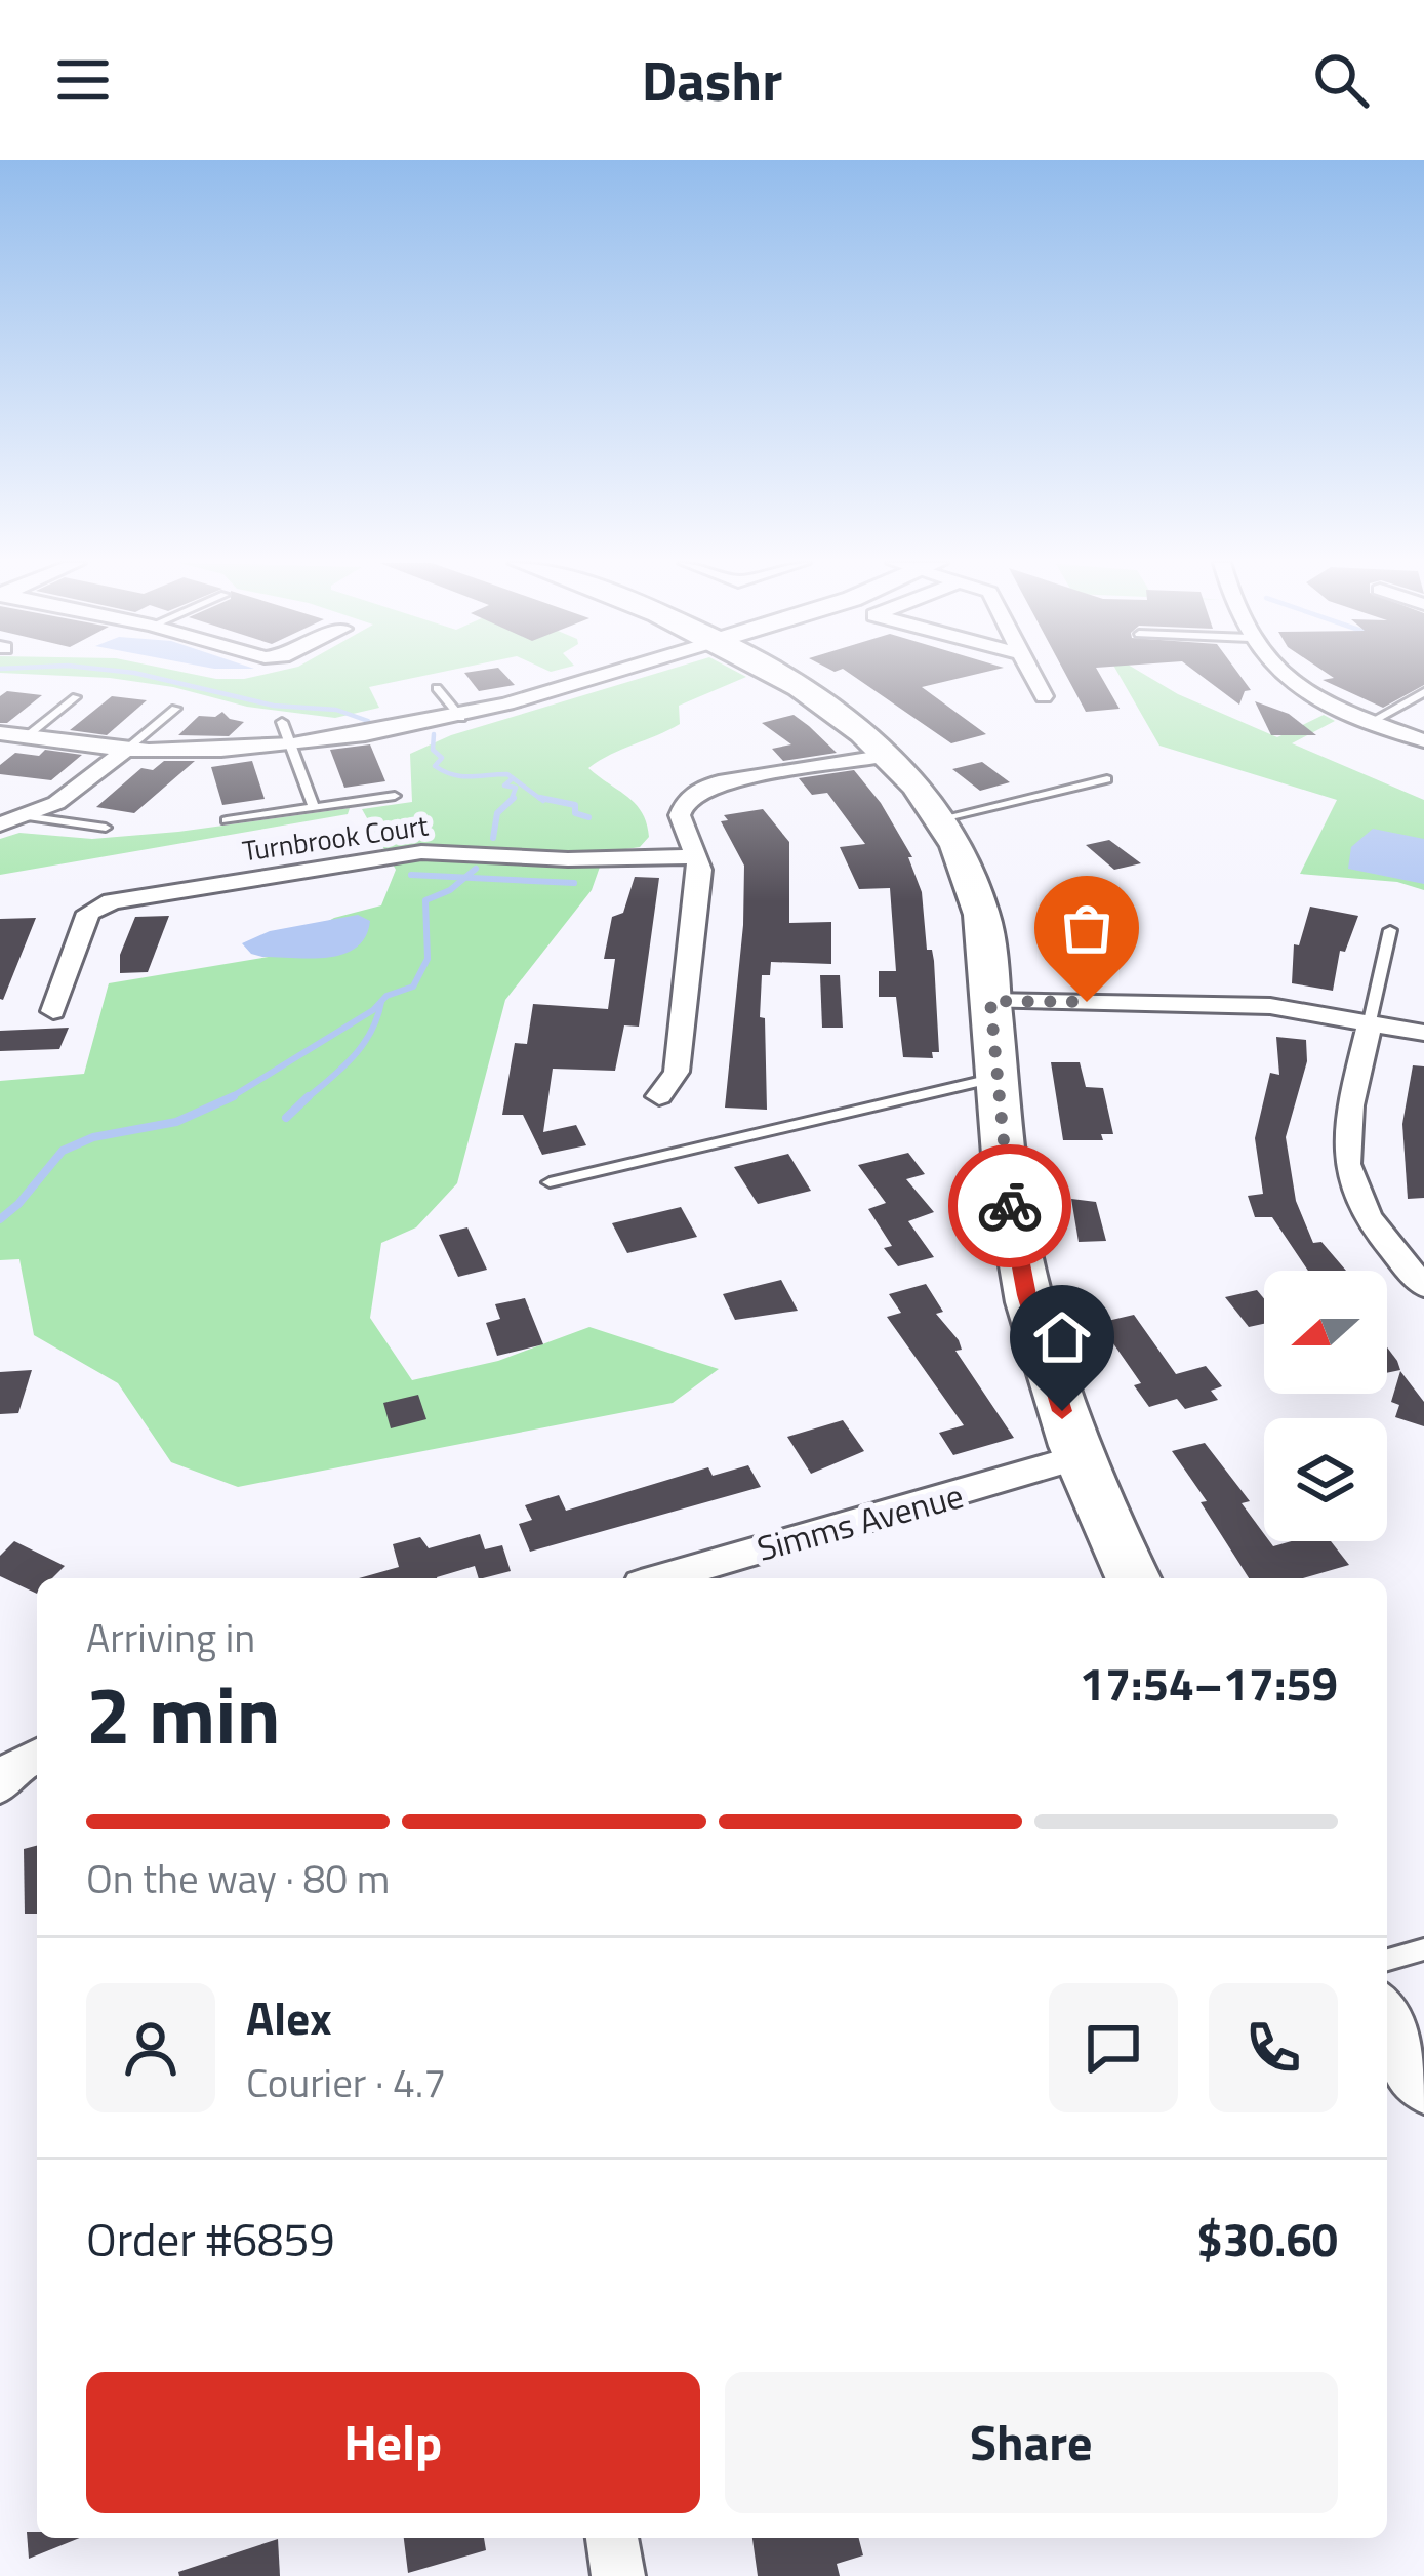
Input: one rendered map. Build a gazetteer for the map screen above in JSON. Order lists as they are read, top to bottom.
{
  "streets": {
    "street": ["Turnbrook Court", "Simms Avenue"]
  },
  "north": "left",
  "page": {
    "header": "Dashr",
    "heading": ["2 min", "Arriving in", "17:54–17:59"],
    "panel": [
      "Alex",
      "Courier · 4.7",
      "Order #6859",
      "$30.60"
    ],
    "bar": "On the way · 80 m",
    "buttons": ["Help", "Share"]
  }
}
